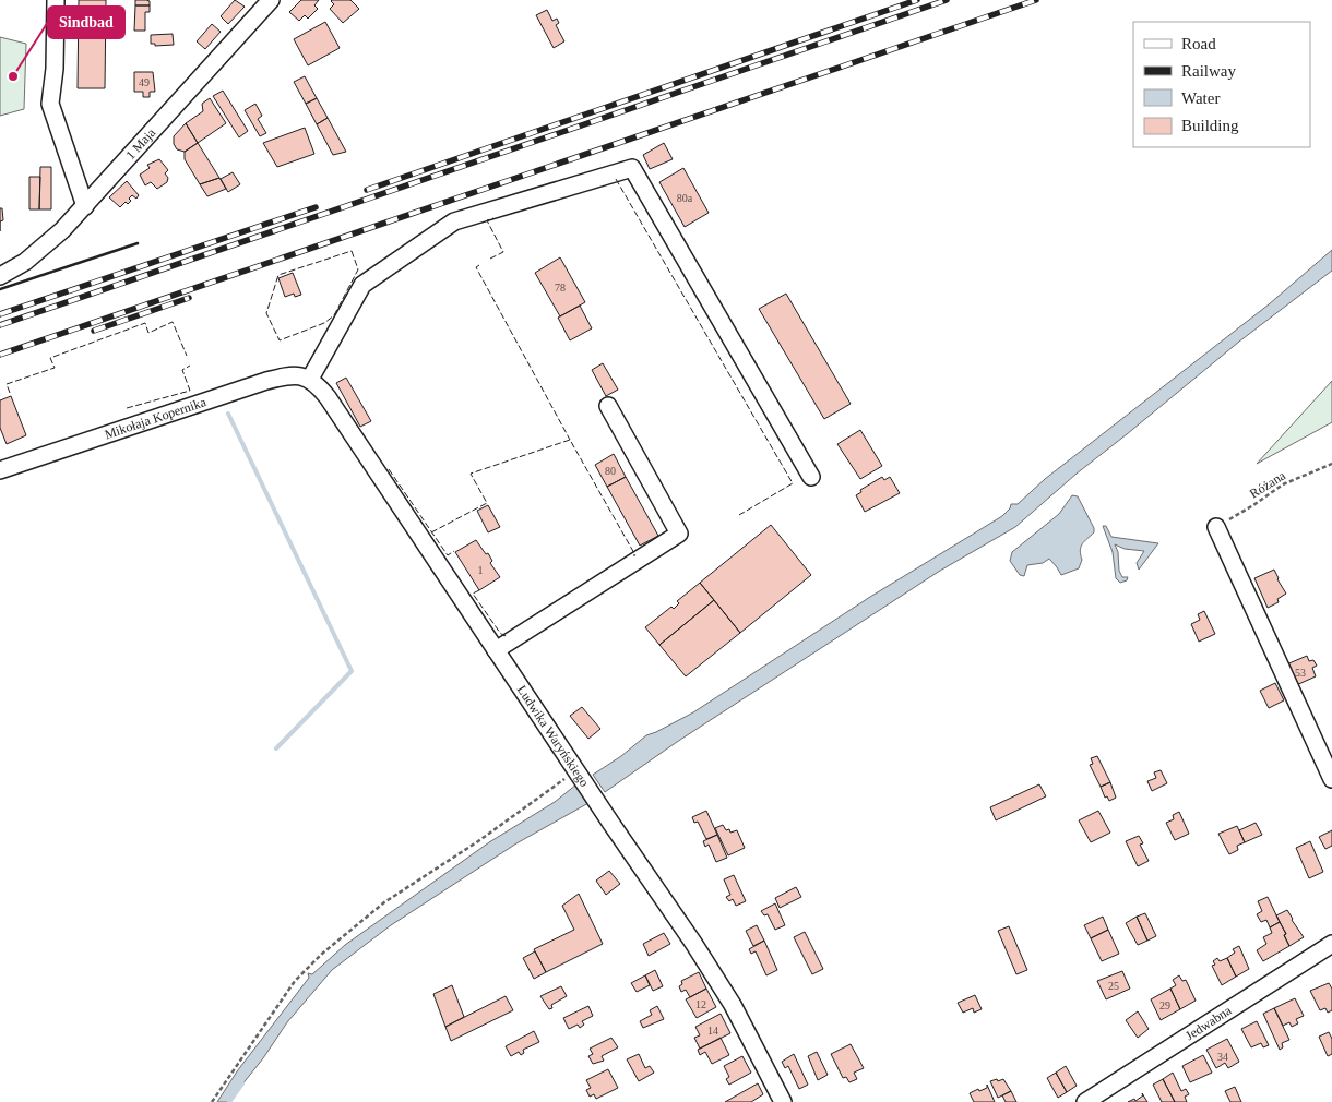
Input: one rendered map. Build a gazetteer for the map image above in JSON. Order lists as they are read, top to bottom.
{
  "streets": {
    "street": [
      "1 Maja",
      "Mikołaja Kopernika",
      "Ludwika Waryńskiego",
      "Jedwabna"
    ],
    "path": ["Różana"]
  },
  "crossings": [
    ["Mikołaja Kopernika", "Ludwika Waryńskiego"]
  ],
  "places": ["Sindbad"],
  "house_numbers": [
    "49",
    "80a",
    "78",
    "80",
    "1",
    "53",
    "25",
    "12",
    "29",
    "14",
    "34"
  ],
  "legend": [
    "Road",
    "Railway",
    "Water",
    "Building"
  ]
}
